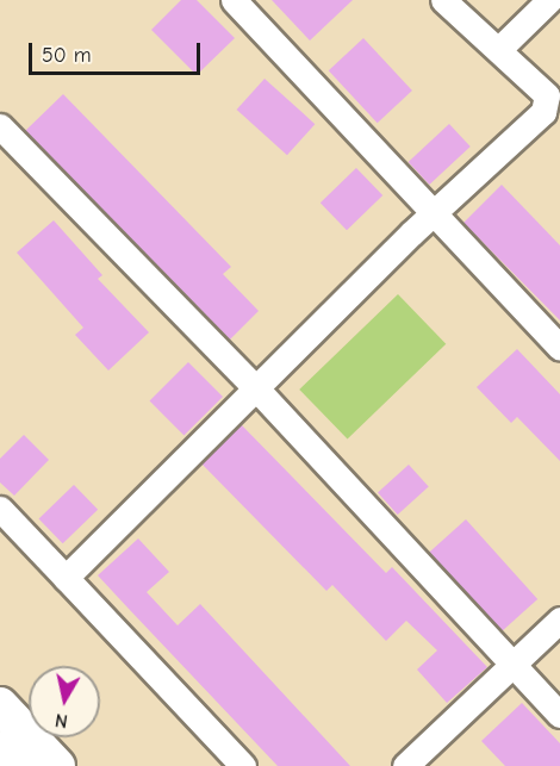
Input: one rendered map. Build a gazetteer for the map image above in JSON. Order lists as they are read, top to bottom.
{
  "scale_bar": "50 m",
  "north": "bottom"
}
